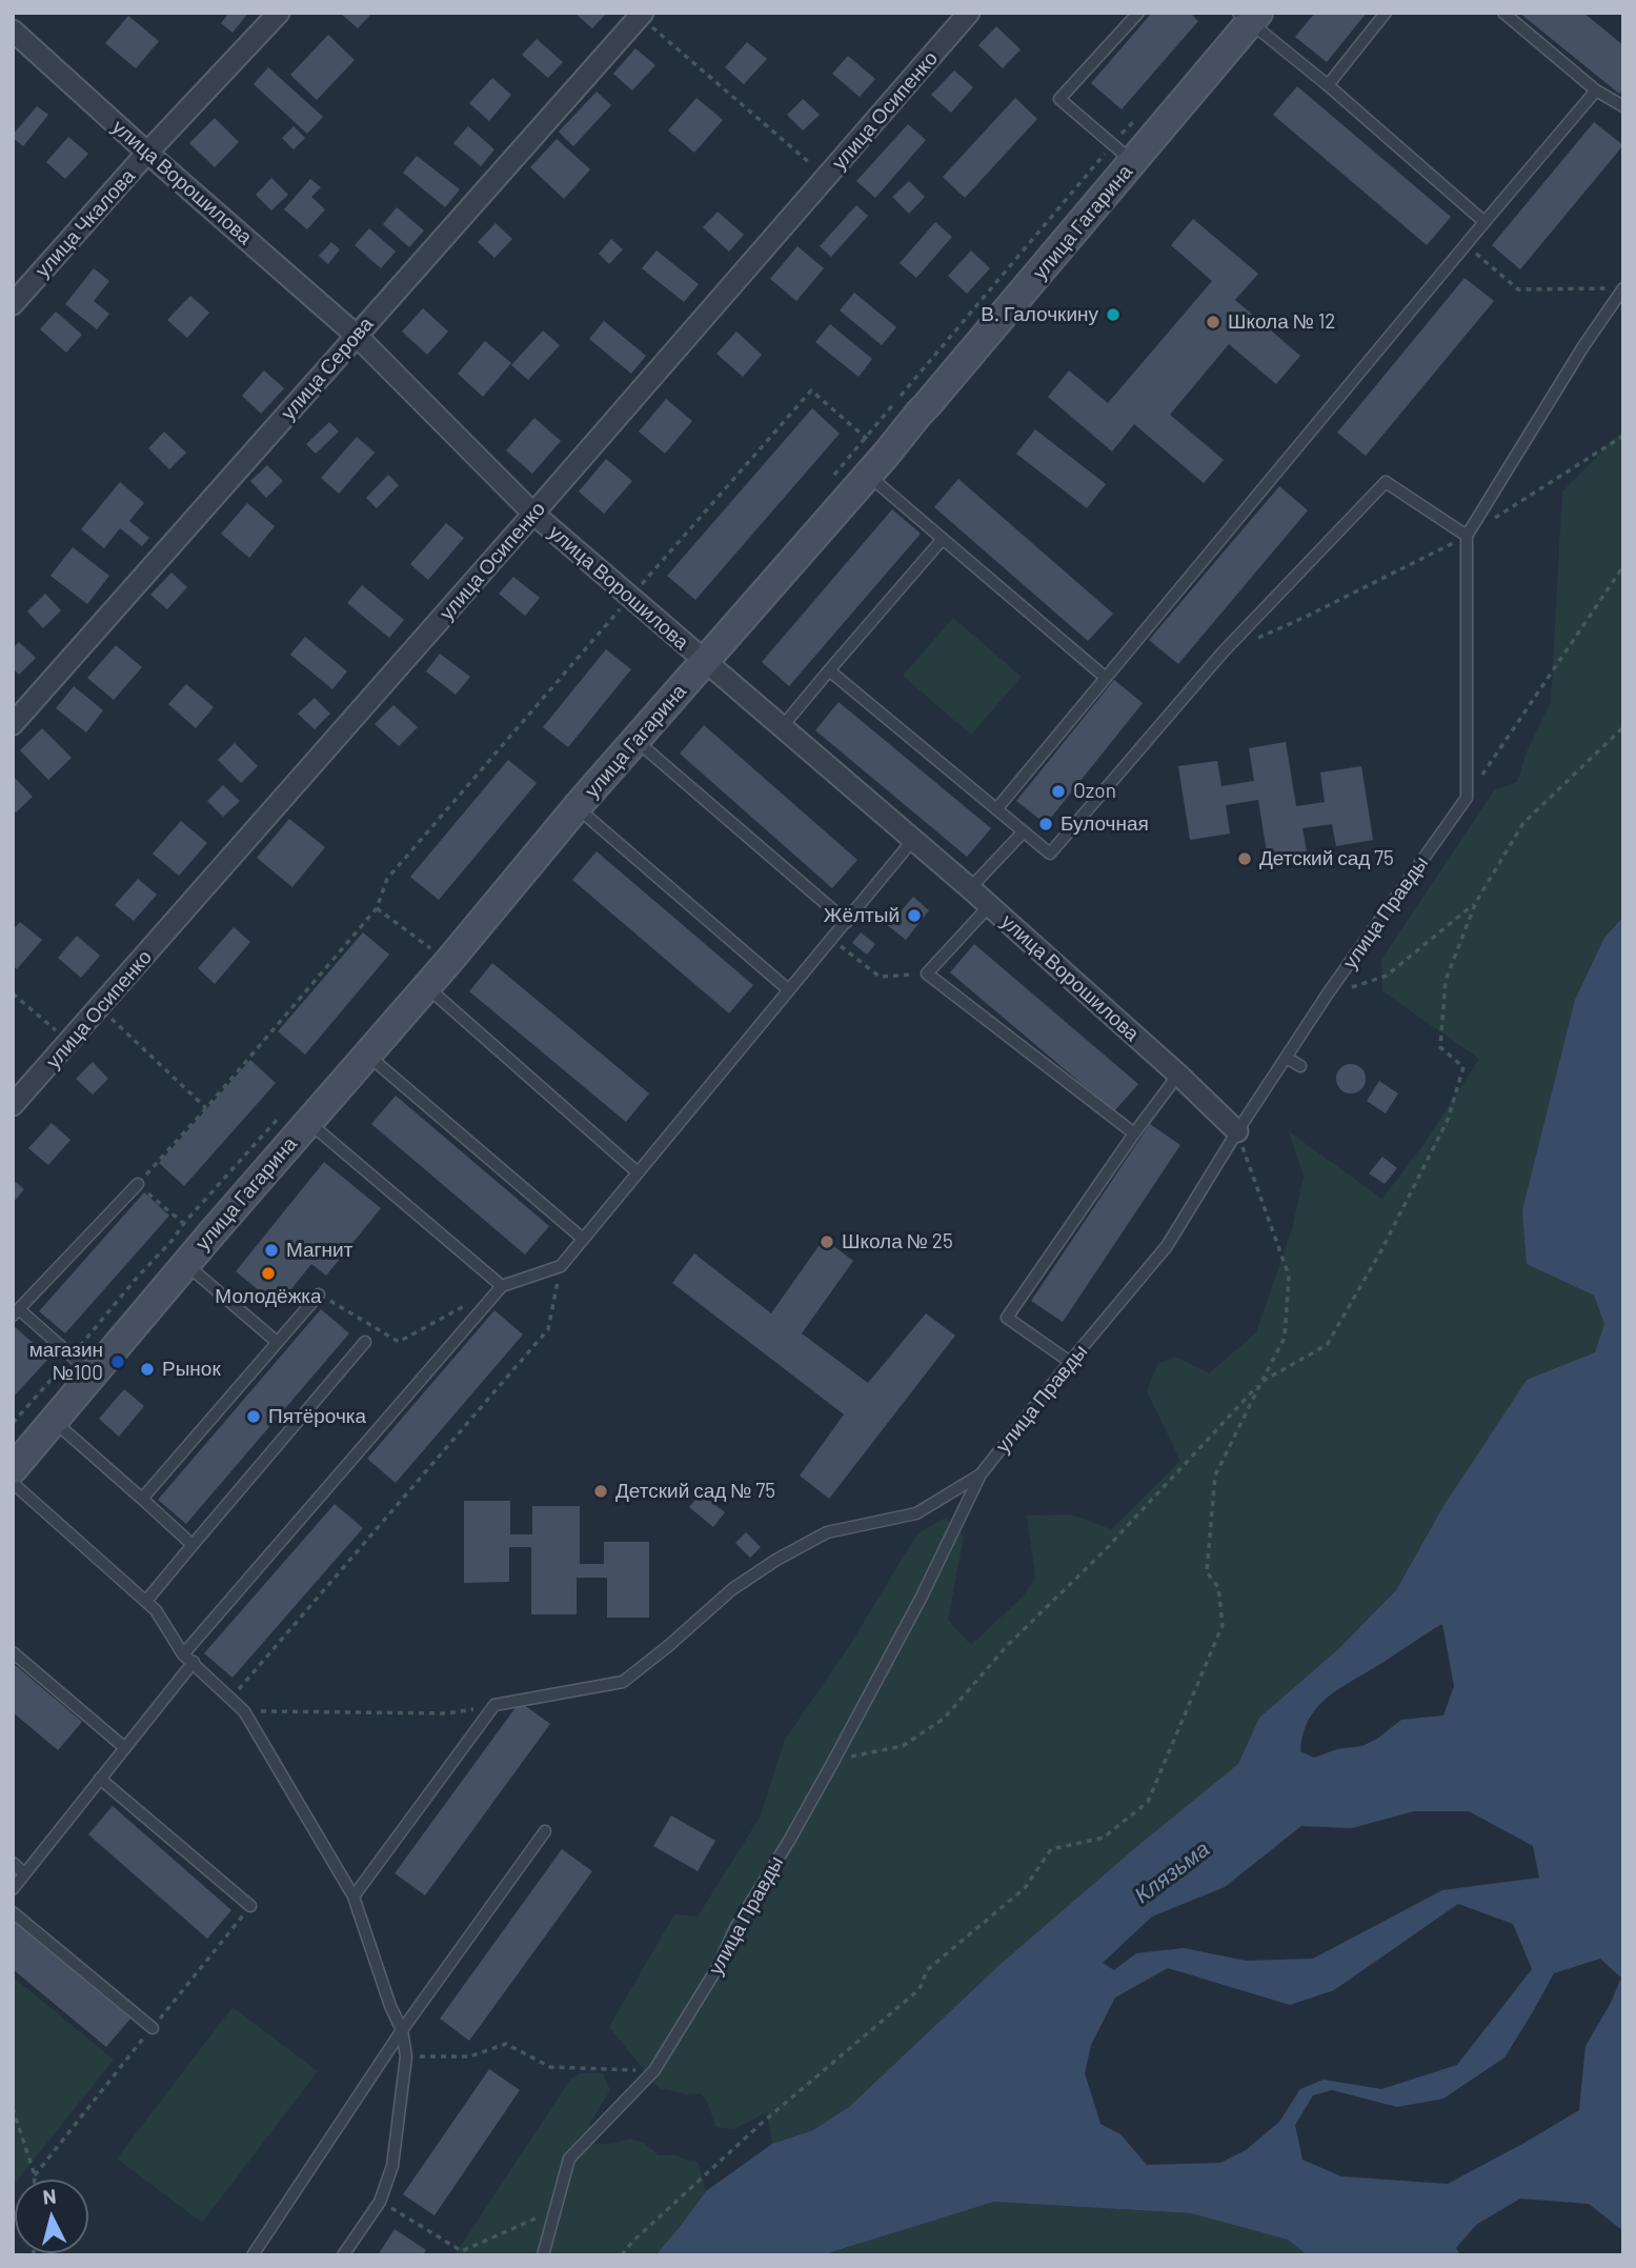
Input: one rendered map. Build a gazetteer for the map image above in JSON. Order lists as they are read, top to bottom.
{
  "streets": {
    "main road": ["улица Гагарина"],
    "street": [
      "улица Осипенко",
      "улица Ворошилова",
      "улица Чкалова",
      "улица Серова"
    ],
    "lane": ["улица Правды"]
  },
  "crossings": [
    ["улица Осипенко", "улица Ворошилова"],
    ["улица Ворошилова", "улица Гагарина"],
    ["улица Ворошилова", "улица Чкалова"],
    ["улица Ворошилова", "улица Серова"],
    ["улица Ворошилова", "улица Правды"]
  ],
  "water": ["Клязьма"],
  "places": [
    "В. Галочкину",
    "Школа № 12",
    "Ozon",
    "Булочная",
    "Детский сад 75",
    "Жёлтый",
    "Школа № 25",
    "Магнит",
    "Молодёжка",
    "магазин №100",
    "Рынок",
    "Пятёрочка",
    "Детский сад № 75"
  ],
  "north": "top"
}
